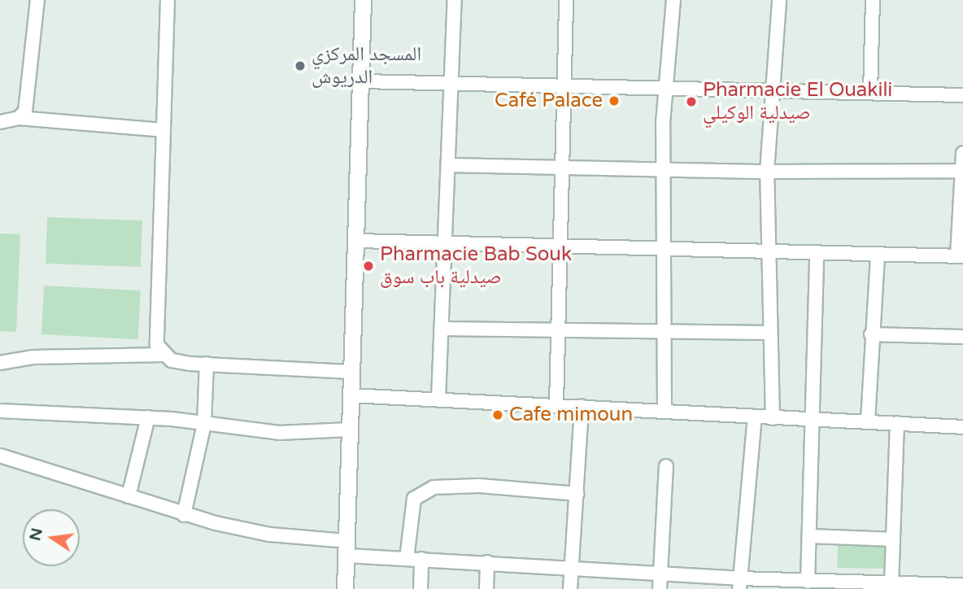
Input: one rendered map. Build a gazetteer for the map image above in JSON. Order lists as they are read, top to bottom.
{
  "places": [
    "المسجد المركزي الدريوش",
    "Café Palace",
    "Pharmacie El Ouakili صيدلية الوكيلي",
    "Pharmacie Bab Souk صيدلية باب سوق",
    "Cafe mimoun"
  ],
  "north": "left"
}
